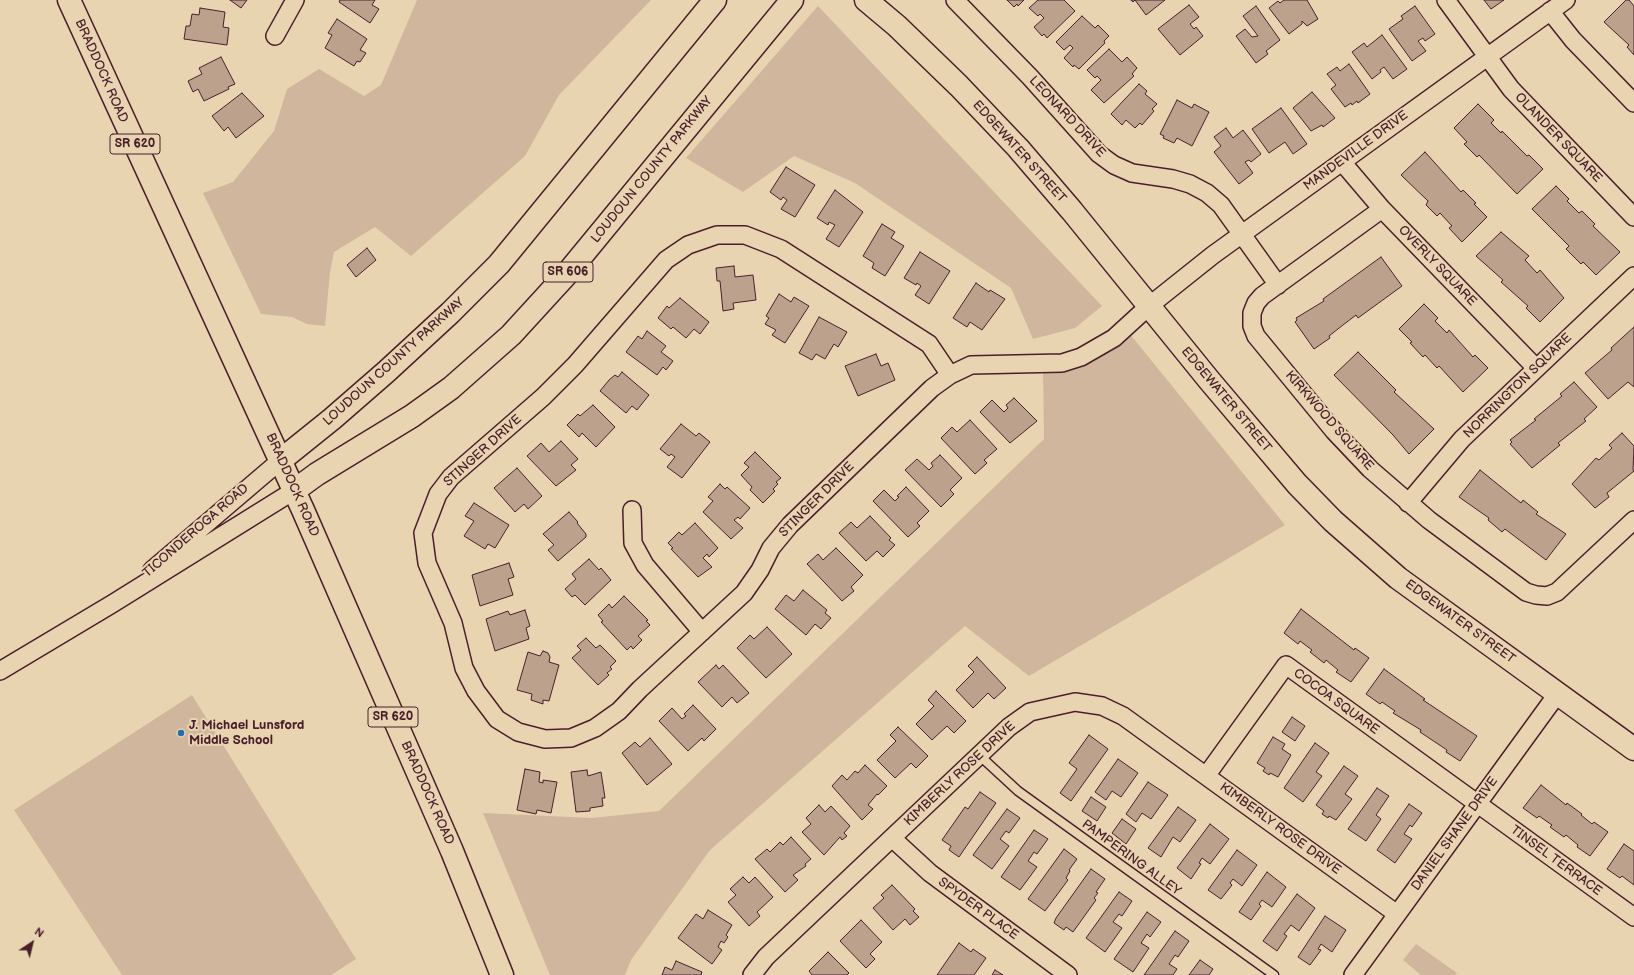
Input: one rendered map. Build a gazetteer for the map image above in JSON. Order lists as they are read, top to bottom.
{
  "streets": {
    "main road": [
      "BRADDOCK ROAD",
      "SR 620",
      "EDGEWATER STREET",
      "LOUDOUN COUNTY PARKWAY",
      "SR 606"
    ],
    "street": [
      "LEONARD DRIVE",
      "OLANDER SQUARE",
      "MANDEVILLE DRIVE",
      "OVERLY SQUARE",
      "NORRINGTON SQUARE",
      "KIRKWOOD SQUARE",
      "STINGER DRIVE",
      "TICONDEROGA ROAD",
      "COCOA SQUARE",
      "KIMBERLY ROSE DRIVE",
      "DANIEL SHANE DRIVE",
      "TINSEL TERRACE",
      "SPYDER PLACE"
    ],
    "lane": ["PAMPERING ALLEY"]
  },
  "crossings": [
    ["BRADDOCK ROAD", "LOUDOUN COUNTY PARKWAY"],
    ["BRADDOCK ROAD", "TICONDEROGA ROAD"],
    ["LEONARD DRIVE", "MANDEVILLE DRIVE"],
    ["LEONARD DRIVE", "KIRKWOOD SQUARE"],
    ["OLANDER SQUARE", "MANDEVILLE DRIVE"],
    ["MANDEVILLE DRIVE", "EDGEWATER STREET"],
    ["MANDEVILLE DRIVE", "OVERLY SQUARE"],
    ["MANDEVILLE DRIVE", "STINGER DRIVE"],
    ["EDGEWATER STREET", "STINGER DRIVE"],
    ["EDGEWATER STREET", "DANIEL SHANE DRIVE"],
    ["LOUDOUN COUNTY PARKWAY", "TICONDEROGA ROAD"],
    ["OVERLY SQUARE", "NORRINGTON SQUARE"],
    ["OVERLY SQUARE", "KIRKWOOD SQUARE"],
    ["NORRINGTON SQUARE", "KIRKWOOD SQUARE"],
    ["COCOA SQUARE", "KIMBERLY ROSE DRIVE"],
    ["COCOA SQUARE", "DANIEL SHANE DRIVE"],
    ["COCOA SQUARE", "TINSEL TERRACE"],
    ["KIMBERLY ROSE DRIVE", "DANIEL SHANE DRIVE"],
    ["KIMBERLY ROSE DRIVE", "PAMPERING ALLEY"],
    ["KIMBERLY ROSE DRIVE", "SPYDER PLACE"],
    ["DANIEL SHANE DRIVE", "TINSEL TERRACE"]
  ],
  "places": ["J. Michael Lunsford Middle School"],
  "north": "top right"
}
